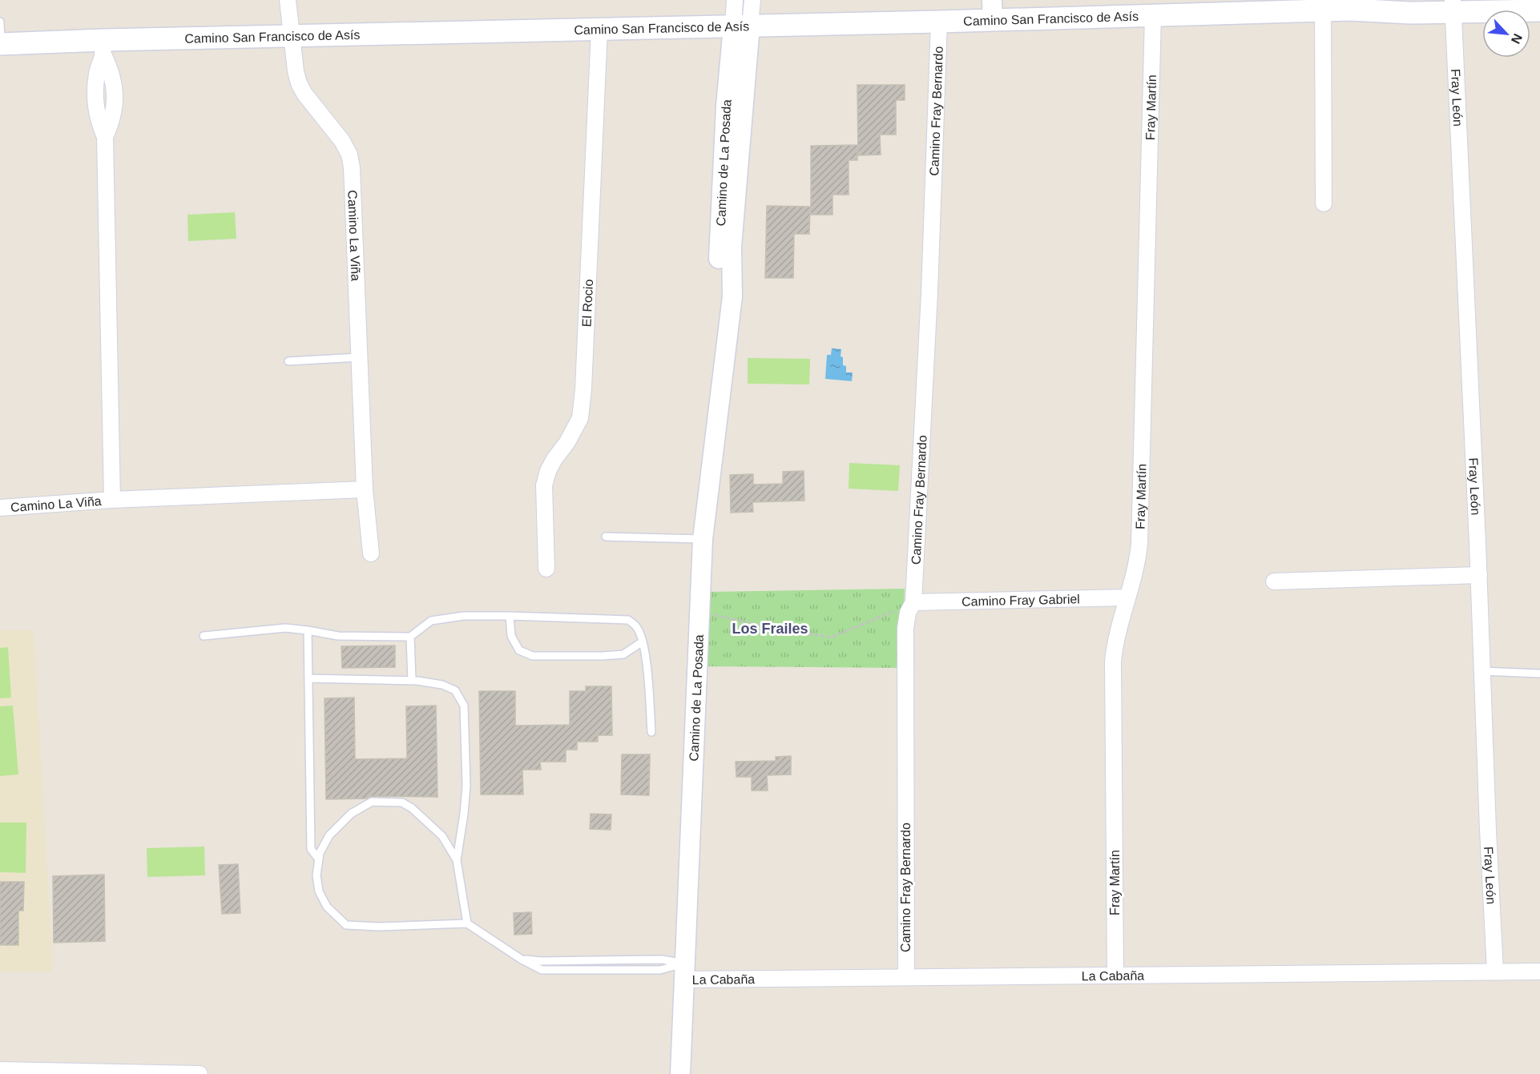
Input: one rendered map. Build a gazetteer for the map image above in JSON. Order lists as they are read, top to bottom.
{
  "streets": {
    "main road": ["Camino San Francisco de Asís"],
    "street": [
      "Fray León",
      "Fray Martín",
      "Camino Fray Bernardo",
      "Camino de La Posada",
      "Camino La Viña",
      "El Rocio",
      "Camino Fray Gabriel",
      "La Cabaña"
    ]
  },
  "crossings": [
    ["Camino San Francisco de Asís", "Fray León"],
    ["Camino San Francisco de Asís", "Fray Martín"],
    ["Camino San Francisco de Asís", "Camino Fray Bernardo"],
    ["Camino San Francisco de Asís", "Camino de La Posada"],
    ["Camino San Francisco de Asís", "Camino La Viña"],
    ["Camino San Francisco de Asís", "El Rocio"],
    ["Fray León", "La Cabaña"],
    ["Fray Martín", "Camino Fray Gabriel"],
    ["Fray Martín", "La Cabaña"],
    ["Camino Fray Bernardo", "Camino Fray Gabriel"],
    ["Camino Fray Bernardo", "La Cabaña"],
    ["Camino de La Posada", "La Cabaña"]
  ],
  "districts": ["Los Frailes"],
  "north": "bottom right"
}
